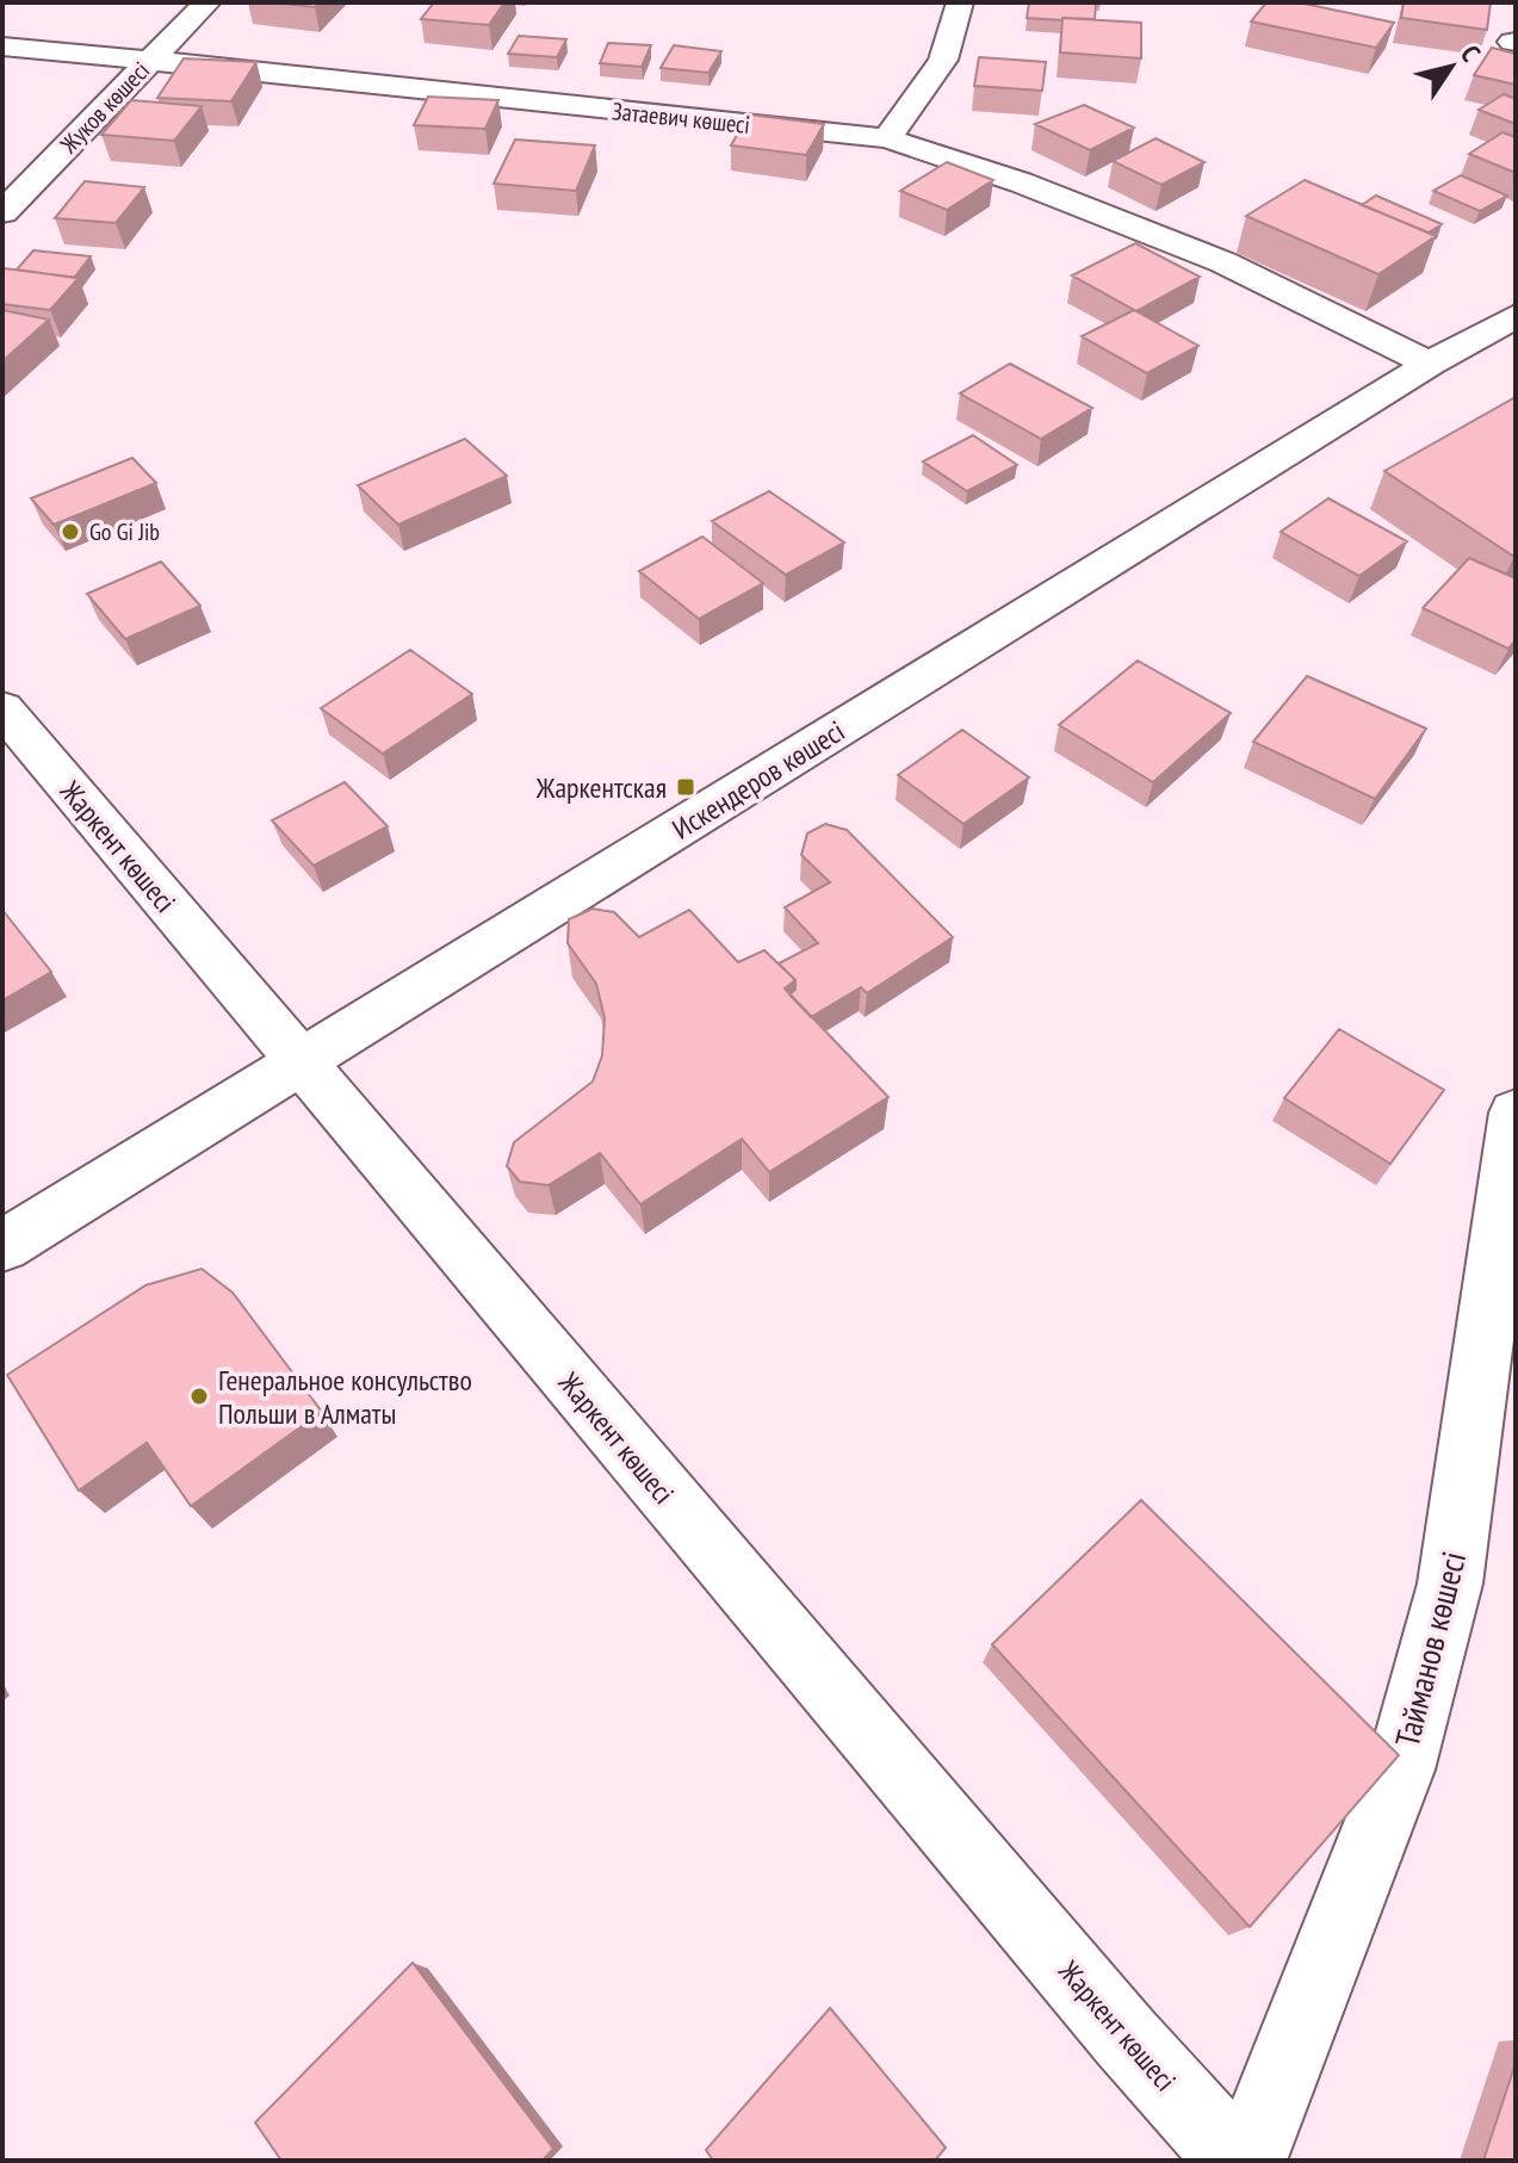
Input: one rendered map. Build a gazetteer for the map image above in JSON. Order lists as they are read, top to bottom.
{
  "streets": {
    "street": [
      "Жуков көшесі",
      "Затаевич көшесі",
      "Искендеров көшесі",
      "Жаркент көшесі",
      "Тайманов көшесі"
    ]
  },
  "crossings": [
    ["Жуков көшесі", "Затаевич көшесі"],
    ["Затаевич көшесі", "Искендеров көшесі"],
    ["Искендеров көшесі", "Жаркент көшесі"]
  ],
  "places": {
    "other": ["Go Gi Jib", "Генеральное консульство Польши в Алматы"],
    "transit": ["Жаркентская"]
  },
  "north": "top right"
}
